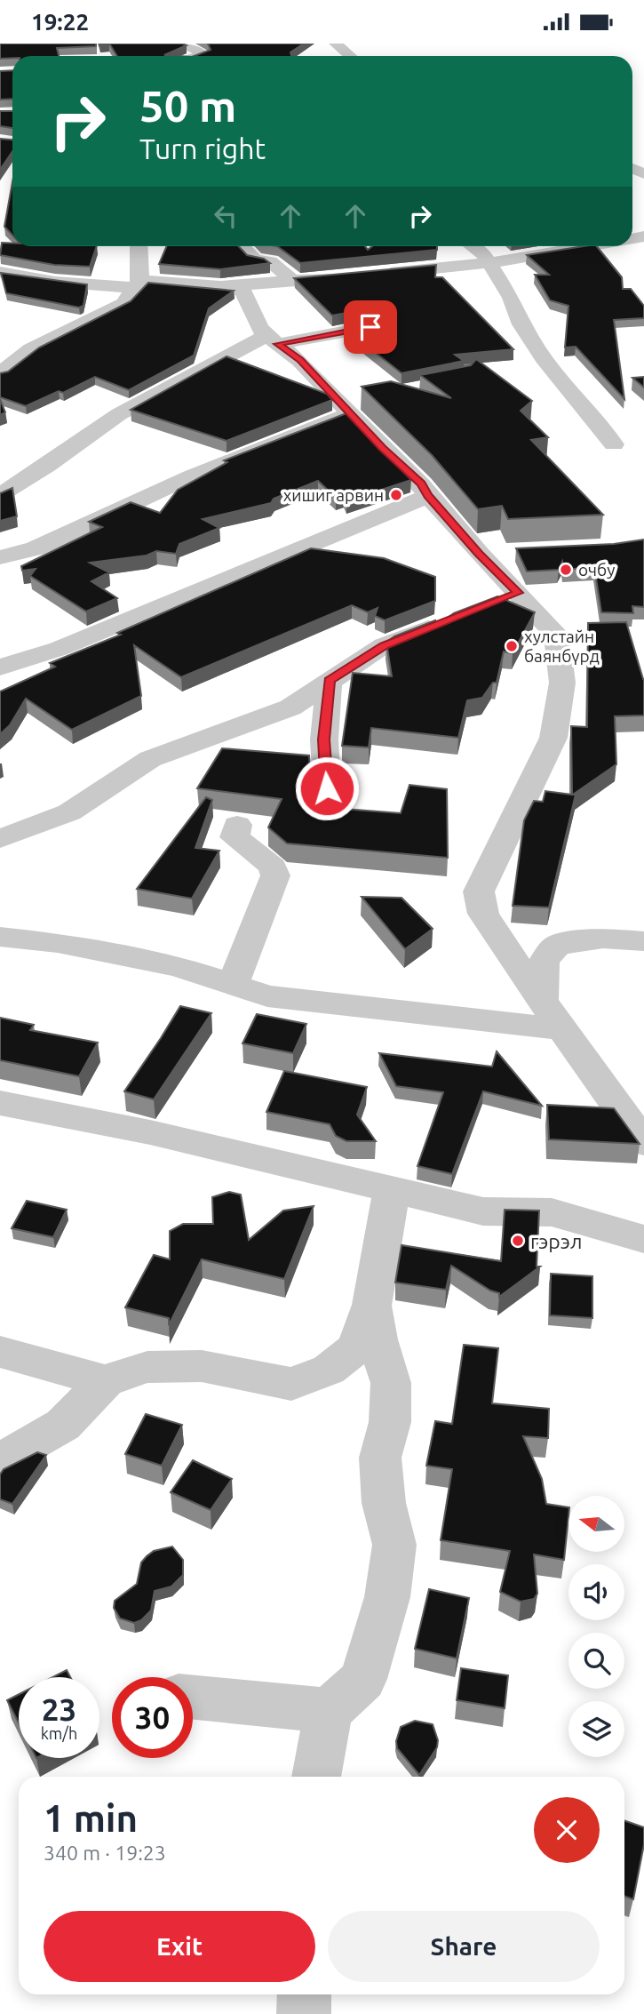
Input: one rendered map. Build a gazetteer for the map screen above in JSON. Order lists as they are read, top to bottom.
{
  "places": [
    "хишиг арвин",
    "очбу",
    "хулстайн баянбүрд",
    "гэрэл"
  ],
  "north": "left",
  "page": {
    "status": "19:22",
    "turn": ["50 m", "Turn right"],
    "speed": "23 km/h",
    "limit": "30",
    "heading": ["1 min", "340 m · 19:23"],
    "buttons": ["Exit", "Share"]
  }
}
